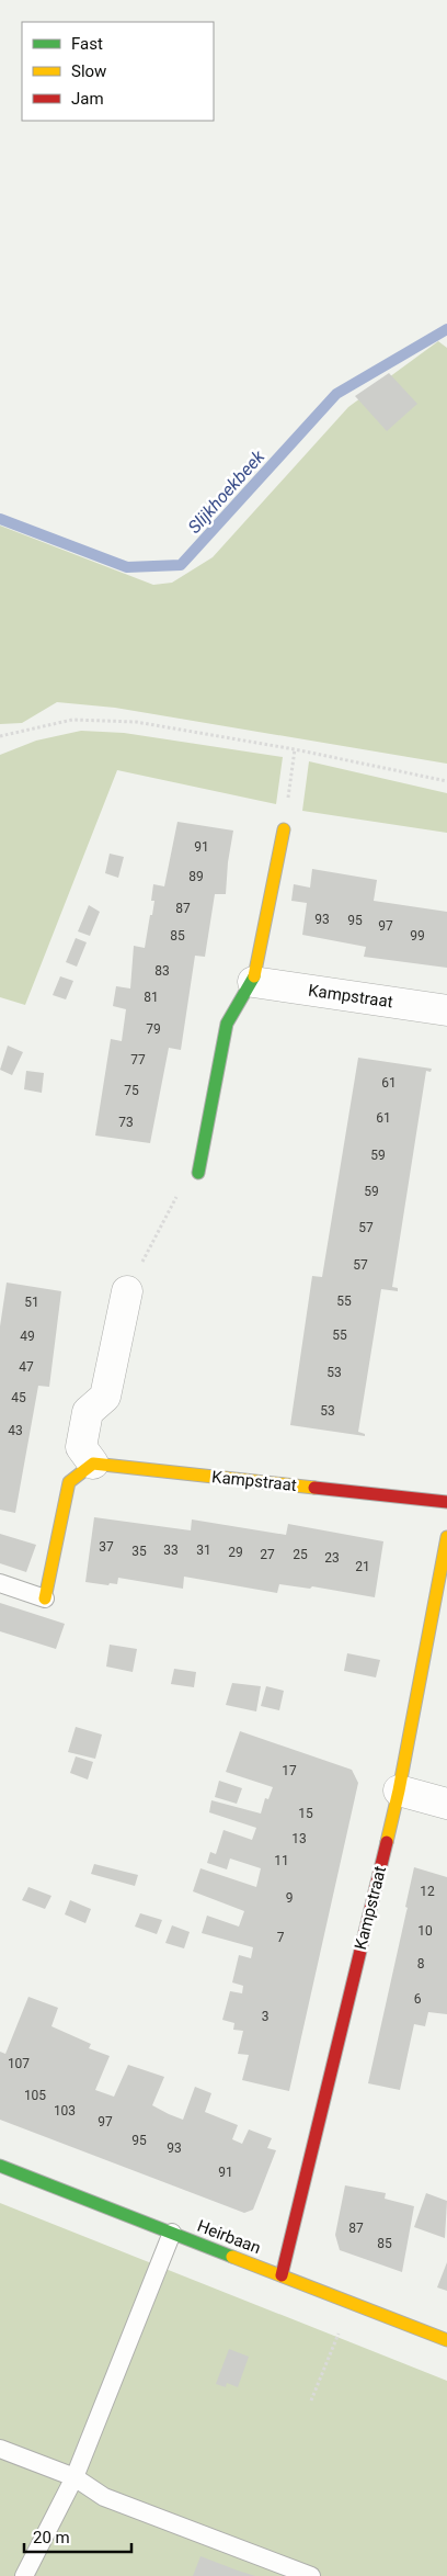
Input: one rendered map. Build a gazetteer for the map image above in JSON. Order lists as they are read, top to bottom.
{
  "streets": {
    "street": ["Kampstraat", "Heirbaan"]
  },
  "crossings": [
    ["Kampstraat", "Heirbaan"]
  ],
  "water": ["Slijkhoekbeek"],
  "house_numbers": [
    "91",
    "89",
    "87",
    "93",
    "95",
    "97",
    "85",
    "99",
    "83",
    "81",
    "79",
    "77",
    "61",
    "75",
    "61",
    "73",
    "59",
    "59",
    "57",
    "57",
    "55",
    "51",
    "55",
    "49",
    "47",
    "53",
    "45",
    "53",
    "43",
    "37",
    "33",
    "31",
    "35",
    "29",
    "27",
    "25",
    "23",
    "21",
    "17",
    "15",
    "13",
    "11",
    "12",
    "9",
    "10",
    "7",
    "8",
    "6",
    "3",
    "107",
    "105",
    "103",
    "97",
    "95",
    "93",
    "91",
    "87",
    "85"
  ],
  "legend": ["Fast", "Slow", "Jam"],
  "scale_bar": "20 m"
}
